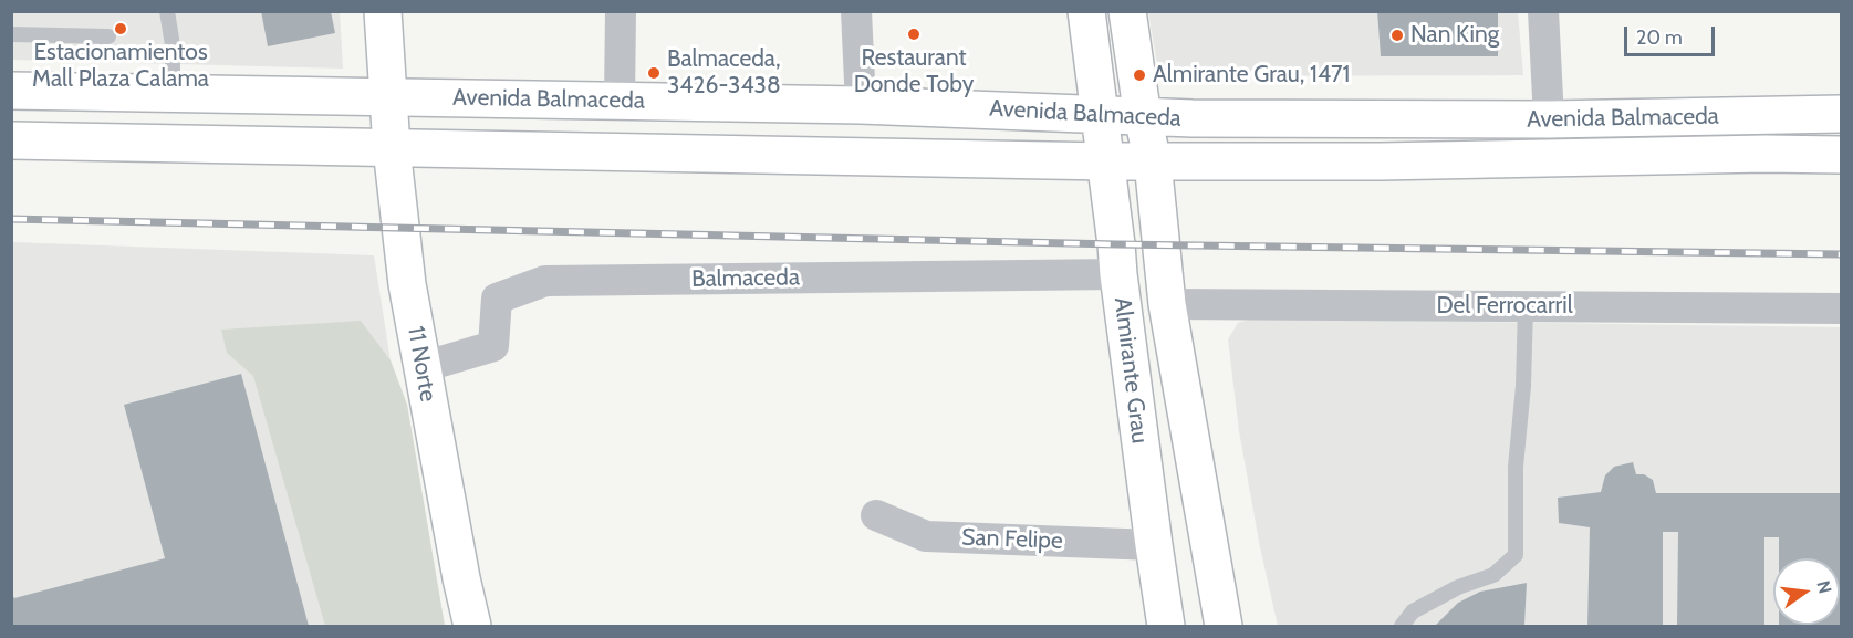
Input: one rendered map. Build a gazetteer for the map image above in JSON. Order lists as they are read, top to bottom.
{
  "streets": {
    "main road": ["Avenida Balmaceda", "11 Norte", "Almirante Grau"],
    "street": ["Balmaceda", "Del Ferrocarril", "San Felipe"]
  },
  "crossings": [
    ["Avenida Balmaceda", "11 Norte"],
    ["Avenida Balmaceda", "Almirante Grau"],
    ["Balmaceda", "11 Norte"],
    ["Balmaceda", "Almirante Grau"],
    ["Del Ferrocarril", "Almirante Grau"],
    ["Almirante Grau", "San Felipe"]
  ],
  "places": [
    "Estacionamientos Mall Plaza Calama",
    "Restaurant Donde Toby",
    "Nan King",
    "Balmaceda, 3426-3438",
    "Almirante Grau, 1471"
  ],
  "scale_bar": "20 m",
  "north": "right"
}
